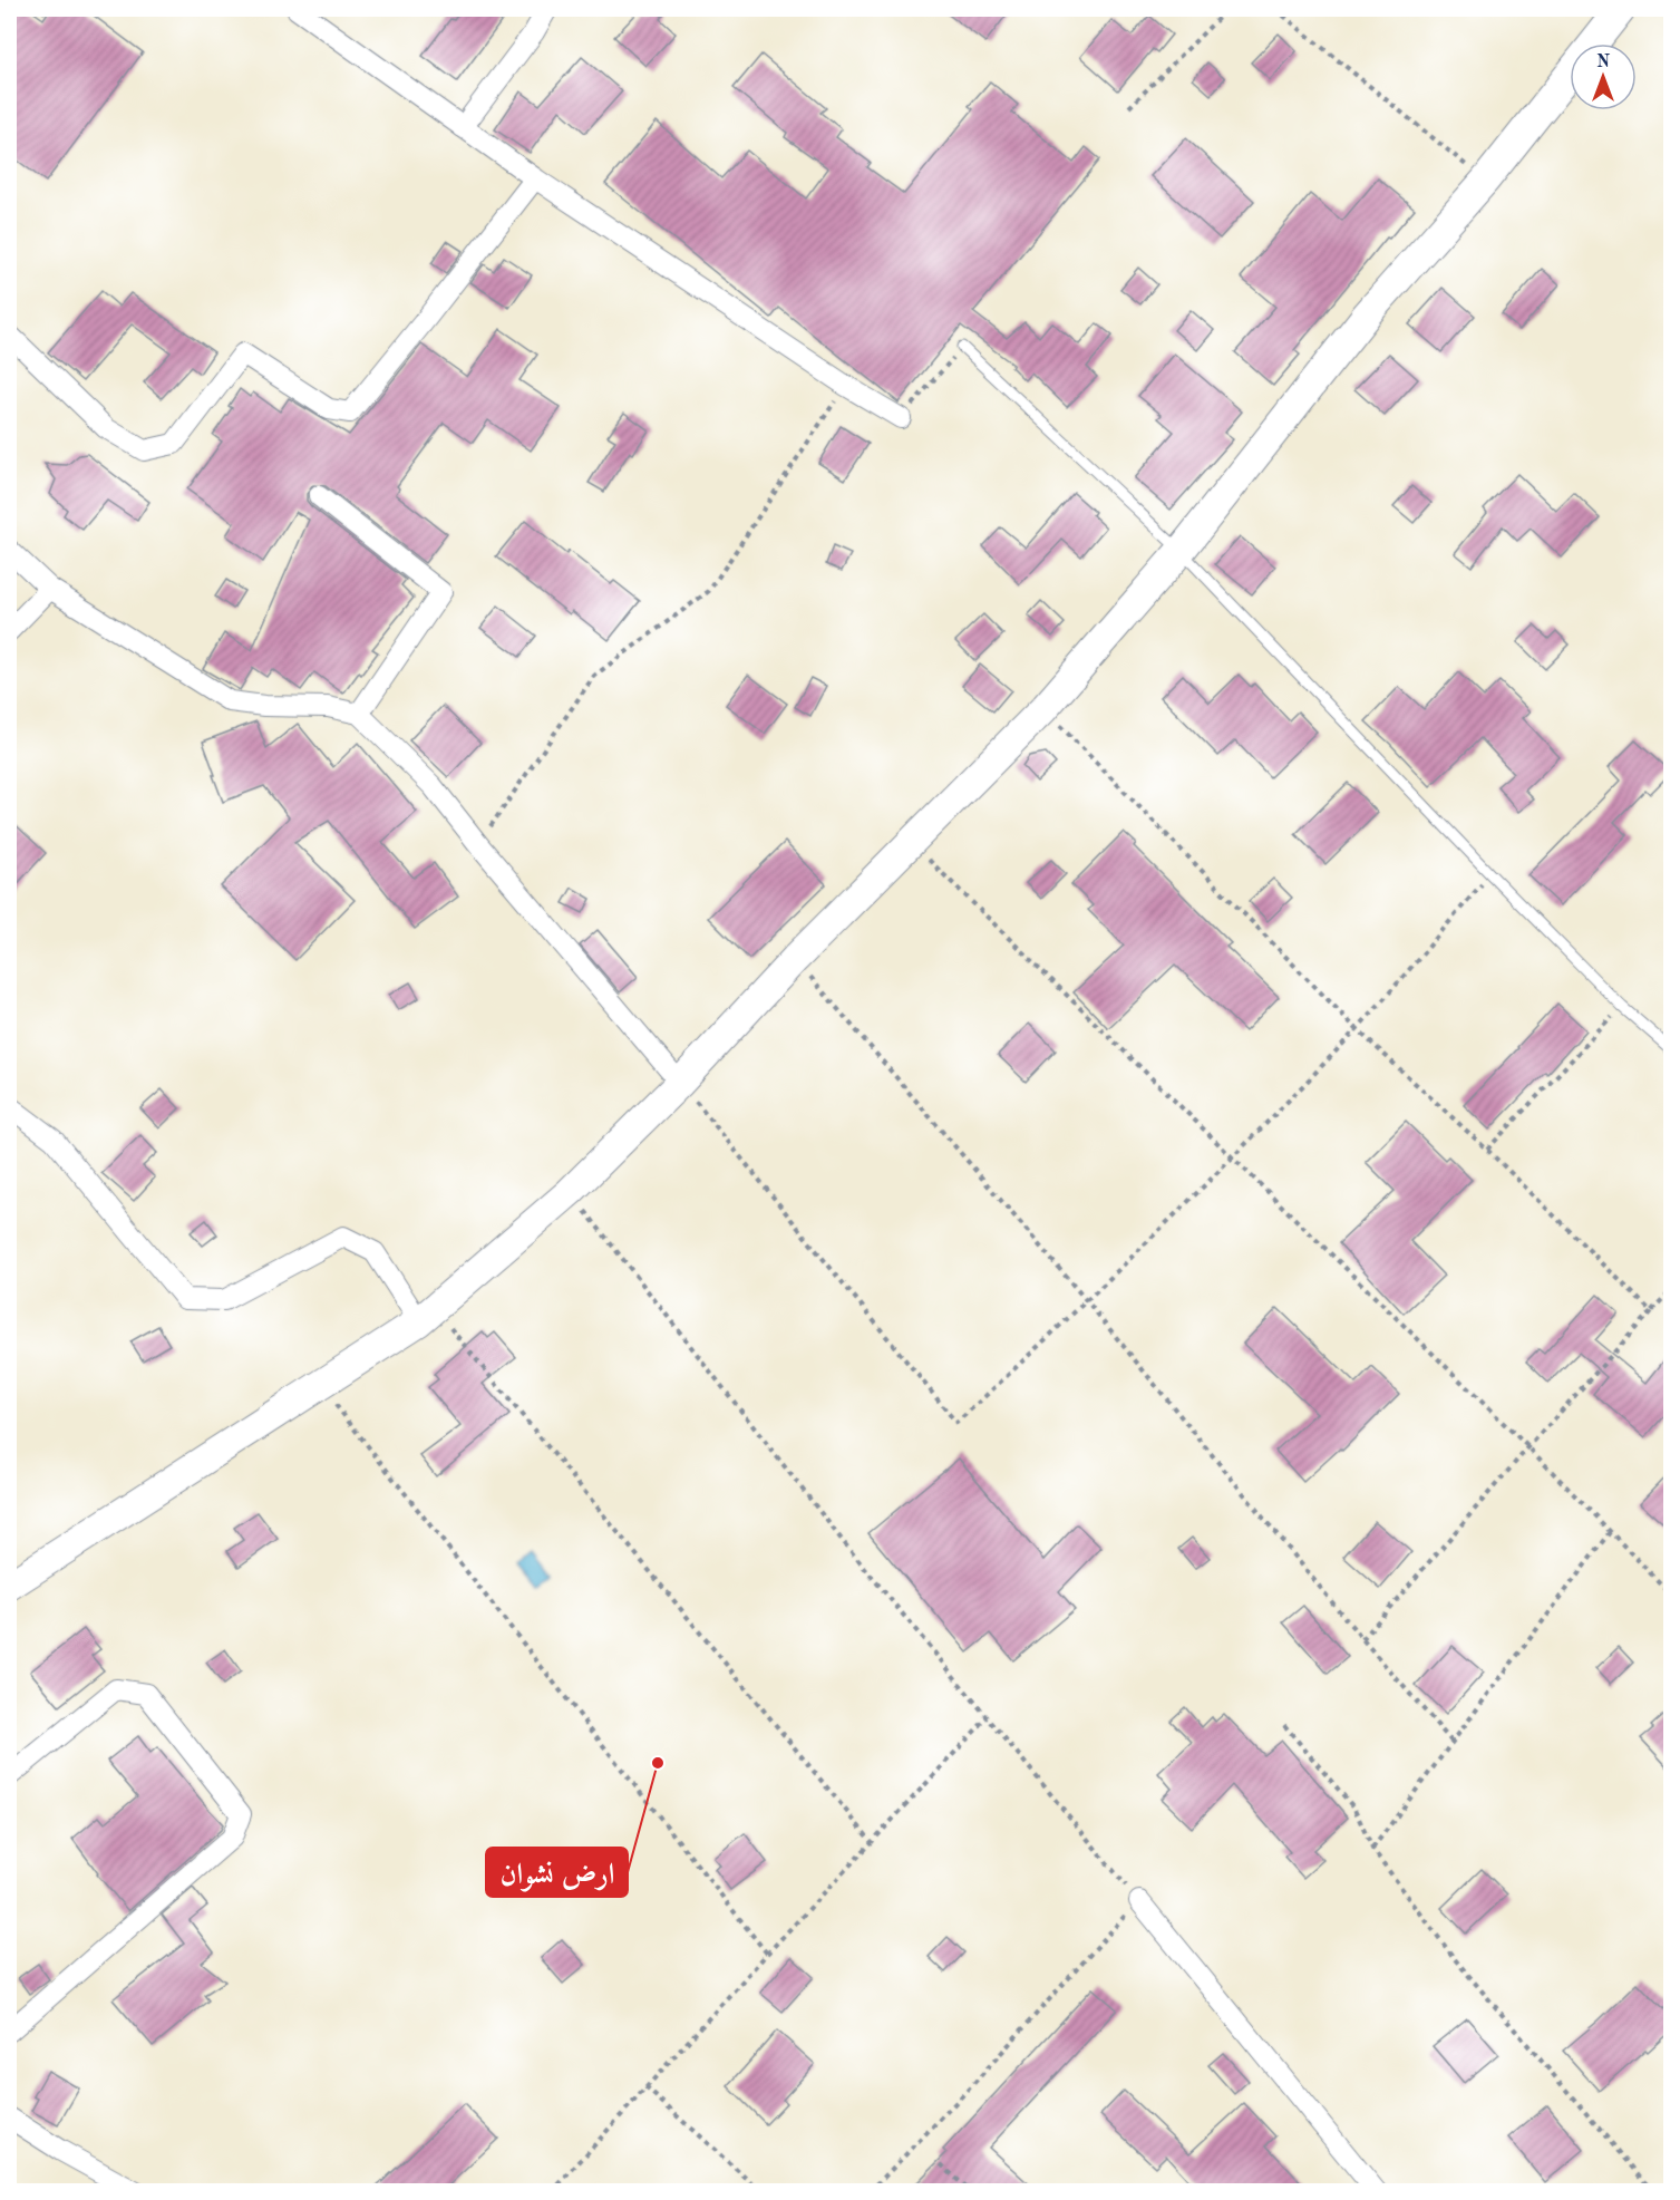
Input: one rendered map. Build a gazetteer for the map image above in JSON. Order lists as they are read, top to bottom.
{
  "places": ["ارض نشوان"],
  "north": "top"
}
